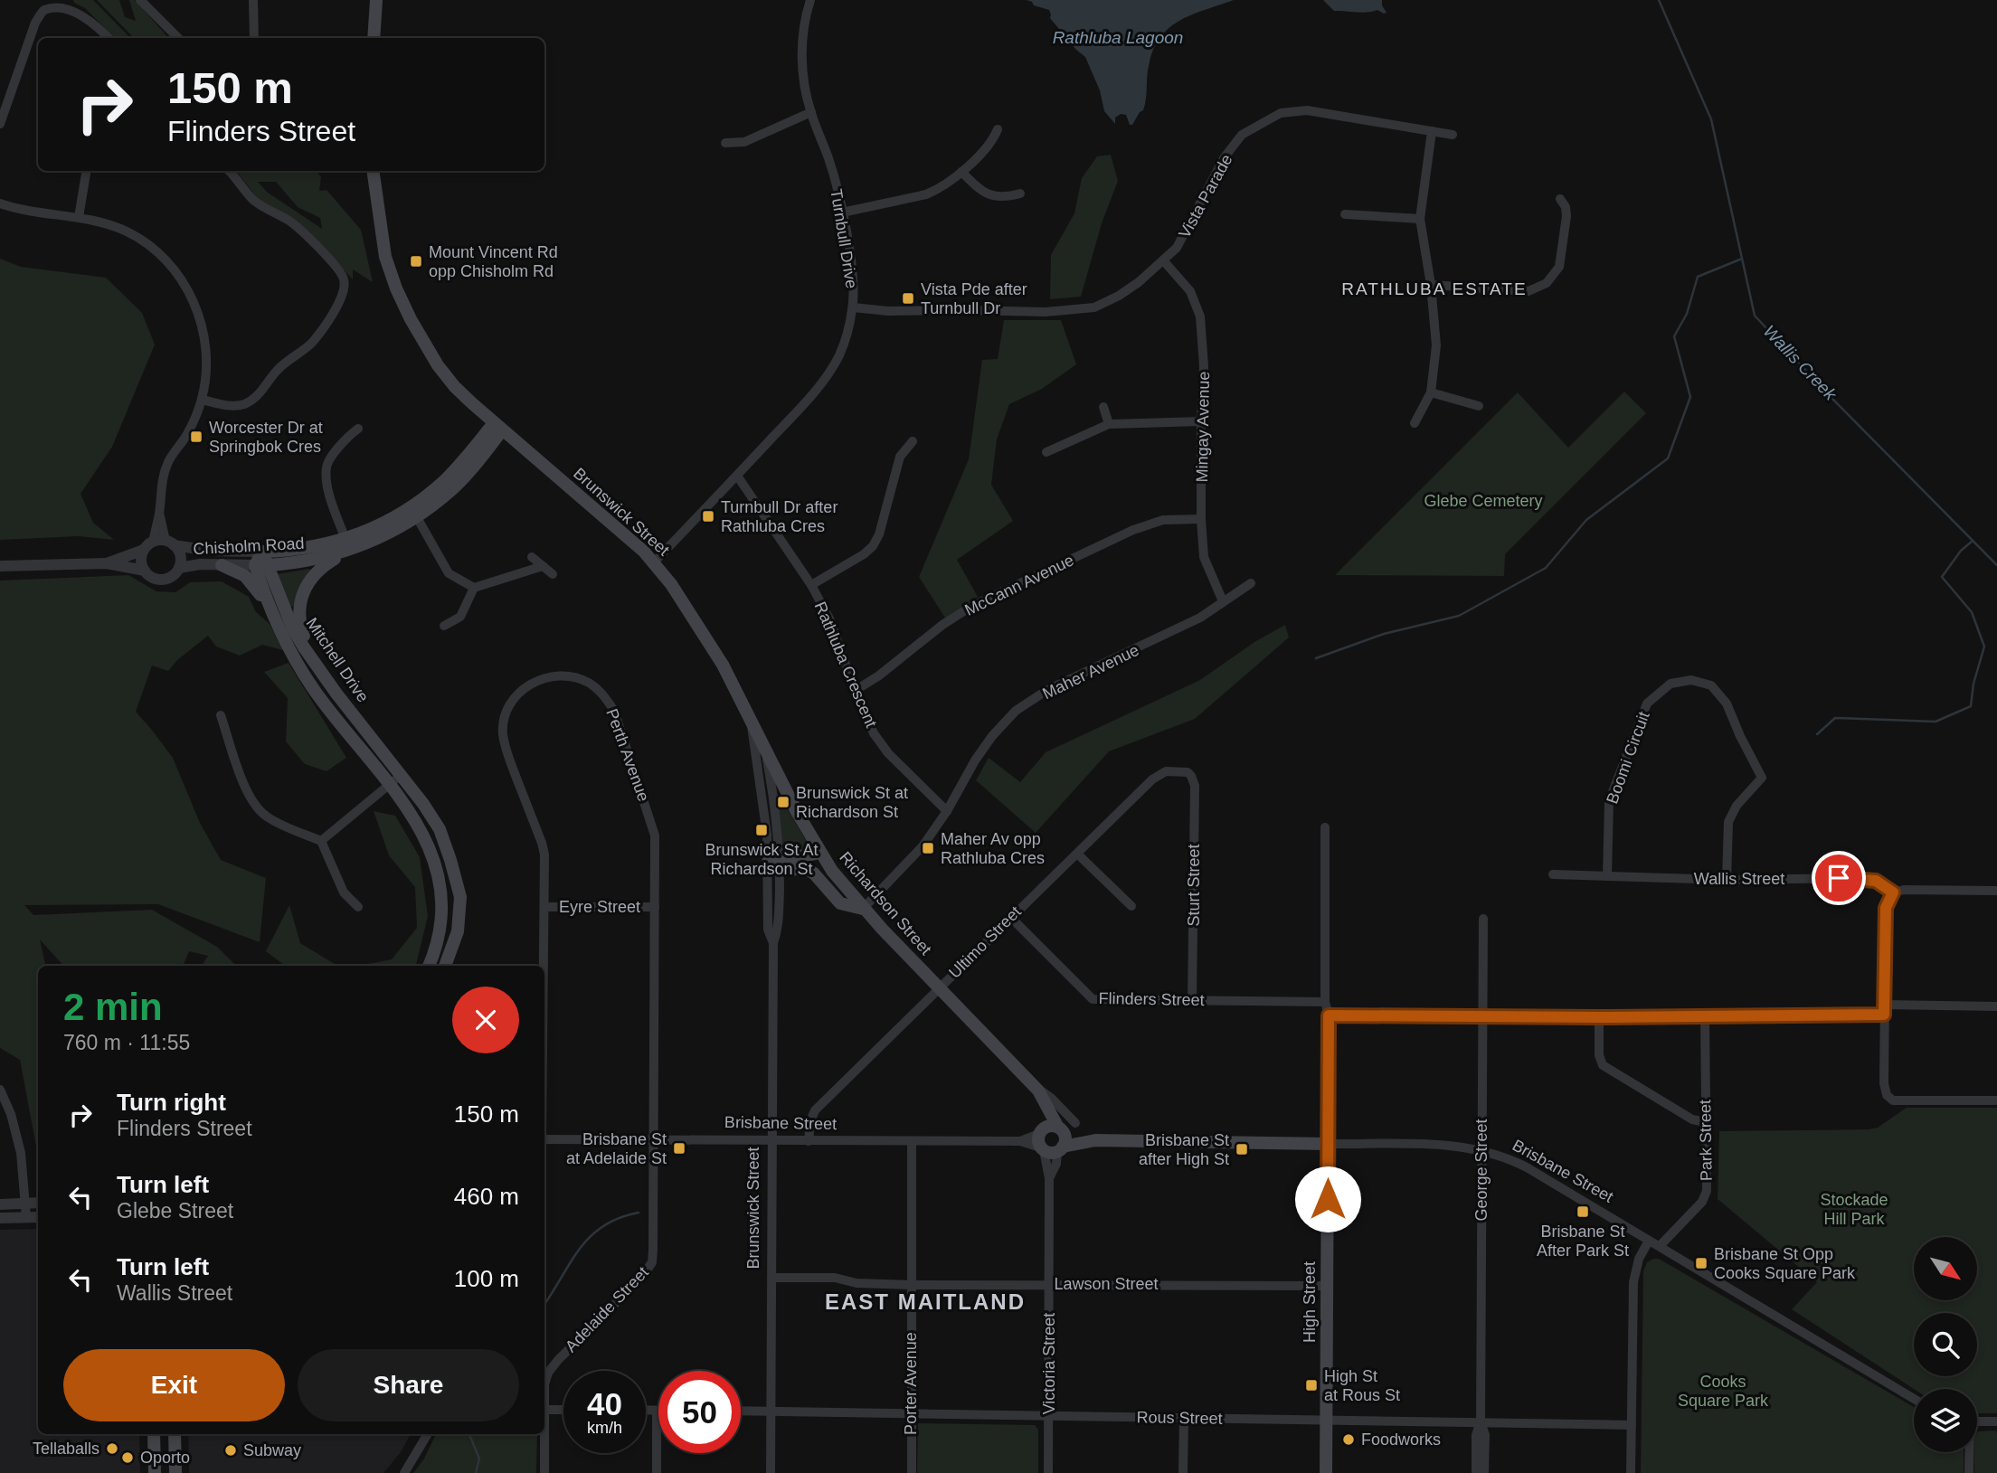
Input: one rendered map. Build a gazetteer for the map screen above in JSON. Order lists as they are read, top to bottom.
{
  "streets": {
    "main road": [
      "Brunswick Street",
      "Chisholm Road",
      "Mitchell Drive",
      "Richardson Street",
      "Brisbane Street",
      "High Street"
    ],
    "street": [
      "Vista Parade",
      "Turnbull Drive",
      "Mingay Avenue",
      "McCann Avenue",
      "Rathluba Crescent",
      "Maher Avenue",
      "Perth Avenue",
      "Boomi Circuit",
      "Wallis Street",
      "Sturt Street",
      "Eyre Street",
      "Ultimo Street",
      "Flinders Street",
      "Park Street",
      "George Street",
      "Lawson Street",
      "Adelaide Street",
      "Victoria Street",
      "Porter Avenue",
      "Rous Street"
    ]
  },
  "crossings": [
    ["Vista Parade", "Turnbull Drive"],
    ["Vista Parade", "Mingay Avenue"],
    ["Turnbull Drive", "Brunswick Street"],
    ["Turnbull Drive", "Rathluba Crescent"],
    ["Mingay Avenue", "McCann Avenue"],
    ["Mingay Avenue", "Maher Avenue"],
    ["Brunswick Street", "Chisholm Road"],
    ["Brunswick Street", "Richardson Street"],
    ["Brunswick Street", "Brisbane Street"],
    ["Brunswick Street", "Lawson Street"],
    ["Brunswick Street", "Rous Street"],
    ["Chisholm Road", "Mitchell Drive"],
    ["McCann Avenue", "Rathluba Crescent"],
    ["Rathluba Crescent", "Maher Avenue"],
    ["Maher Avenue", "Richardson Street"],
    ["Perth Avenue", "Eyre Street"],
    ["Perth Avenue", "Brisbane Street"],
    ["Perth Avenue", "Adelaide Street"],
    ["Boomi Circuit", "Wallis Street"],
    ["Sturt Street", "Ultimo Street"],
    ["Sturt Street", "Flinders Street"],
    ["Richardson Street", "Ultimo Street"],
    ["Richardson Street", "Brisbane Street"],
    ["Richardson Street", "Victoria Street"],
    ["Ultimo Street", "Flinders Street"],
    ["Ultimo Street", "Brisbane Street"],
    ["Flinders Street", "High Street"],
    ["Brisbane Street", "Park Street"],
    ["Brisbane Street", "George Street"],
    ["Brisbane Street", "High Street"],
    ["Brisbane Street", "Adelaide Street"],
    ["Brisbane Street", "Victoria Street"],
    ["Brisbane Street", "Porter Avenue"],
    ["George Street", "Rous Street"],
    ["Lawson Street", "High Street"],
    ["Lawson Street", "Victoria Street"],
    ["Lawson Street", "Porter Avenue"],
    ["High Street", "Rous Street"],
    ["Victoria Street", "Rous Street"],
    ["Porter Avenue", "Rous Street"]
  ],
  "districts": ["RATHLUBA ESTATE", "EAST MAITLAND"],
  "water": ["Rathluba Lagoon", "Wallis Creek"],
  "parks": ["Glebe Cemetery", "Stockade Hill Park", "Cooks Square Park"],
  "places": {
    "transit": [
      "Mount Vincent Rd opp Chisholm Rd",
      "Vista Pde after Turnbull Dr",
      "Worcester Dr at Springbok Cres",
      "Turnbull Dr after Rathluba Cres",
      "Brunswick St at Richardson St",
      "Brunswick St At Richardson St",
      "Maher Av opp Rathluba Cres",
      "Brisbane St at Adelaide St",
      "Brisbane St after High St",
      "Brisbane St After Park St",
      "Brisbane St Opp Cooks Square Park",
      "High St at Rous St"
    ],
    "other": [
      "Foodworks",
      "Tellaballs",
      "Subway",
      "Oporto"
    ]
  },
  "north": "bottom right",
  "page": {
    "turn": ["150 m", "Flinders Street"],
    "heading": ["2 min", "760 m · 11:55"],
    "list": [
      {
        "name": "Turn right",
        "note": "Flinders Street",
        "value": "150 m"
      },
      {
        "name": "Turn left",
        "note": "Glebe Street",
        "value": "460 m"
      },
      {
        "name": "Turn left",
        "note": "Wallis Street",
        "value": "100 m"
      }
    ],
    "buttons": ["Exit", "Share"],
    "speed": "40 km/h",
    "limit": "50"
  }
}
